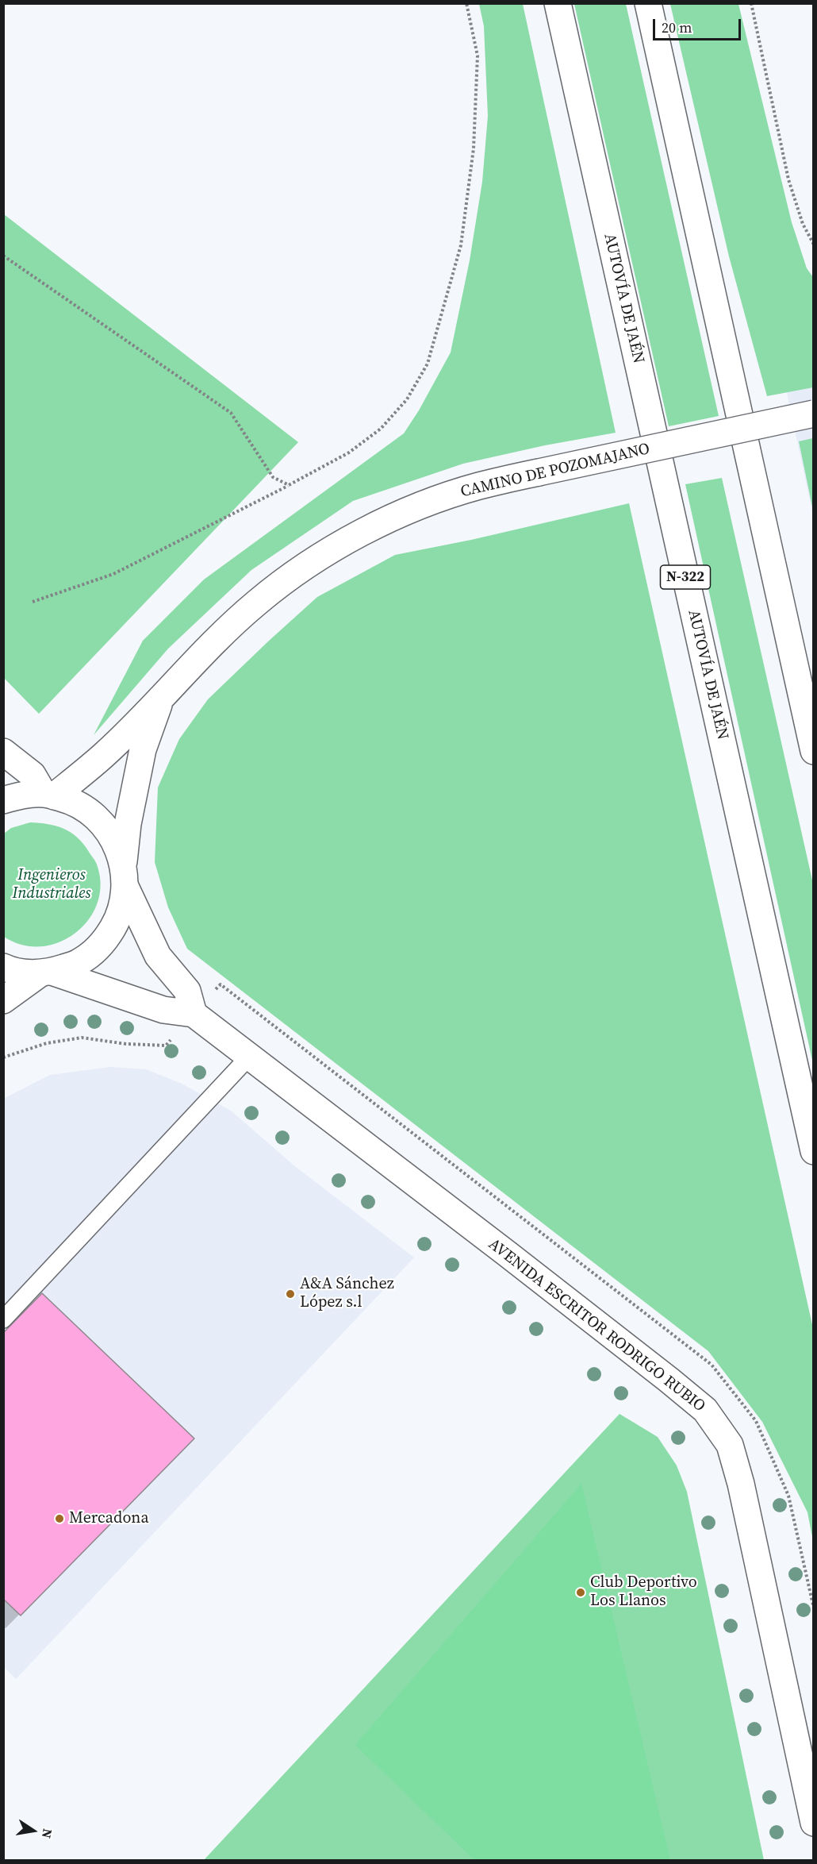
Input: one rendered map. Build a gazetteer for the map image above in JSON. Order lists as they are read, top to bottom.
{
  "streets": {
    "main road": [
      "AUTOVÍA DE JAÉN",
      "CAMINO DE POZOMAJANO",
      "N-322",
      "AVENIDA ESCRITOR RODRIGO RUBIO"
    ]
  },
  "crossings": [
    ["CAMINO DE POZOMAJANO", "AVENIDA ESCRITOR RODRIGO RUBIO"]
  ],
  "parks": ["Ingenieros Industriales"],
  "places": ["A&A Sánchez López s.l", "Mercadona", "Club Deportivo Los Llanos"],
  "scale_bar": "20 m",
  "north": "right"
}
